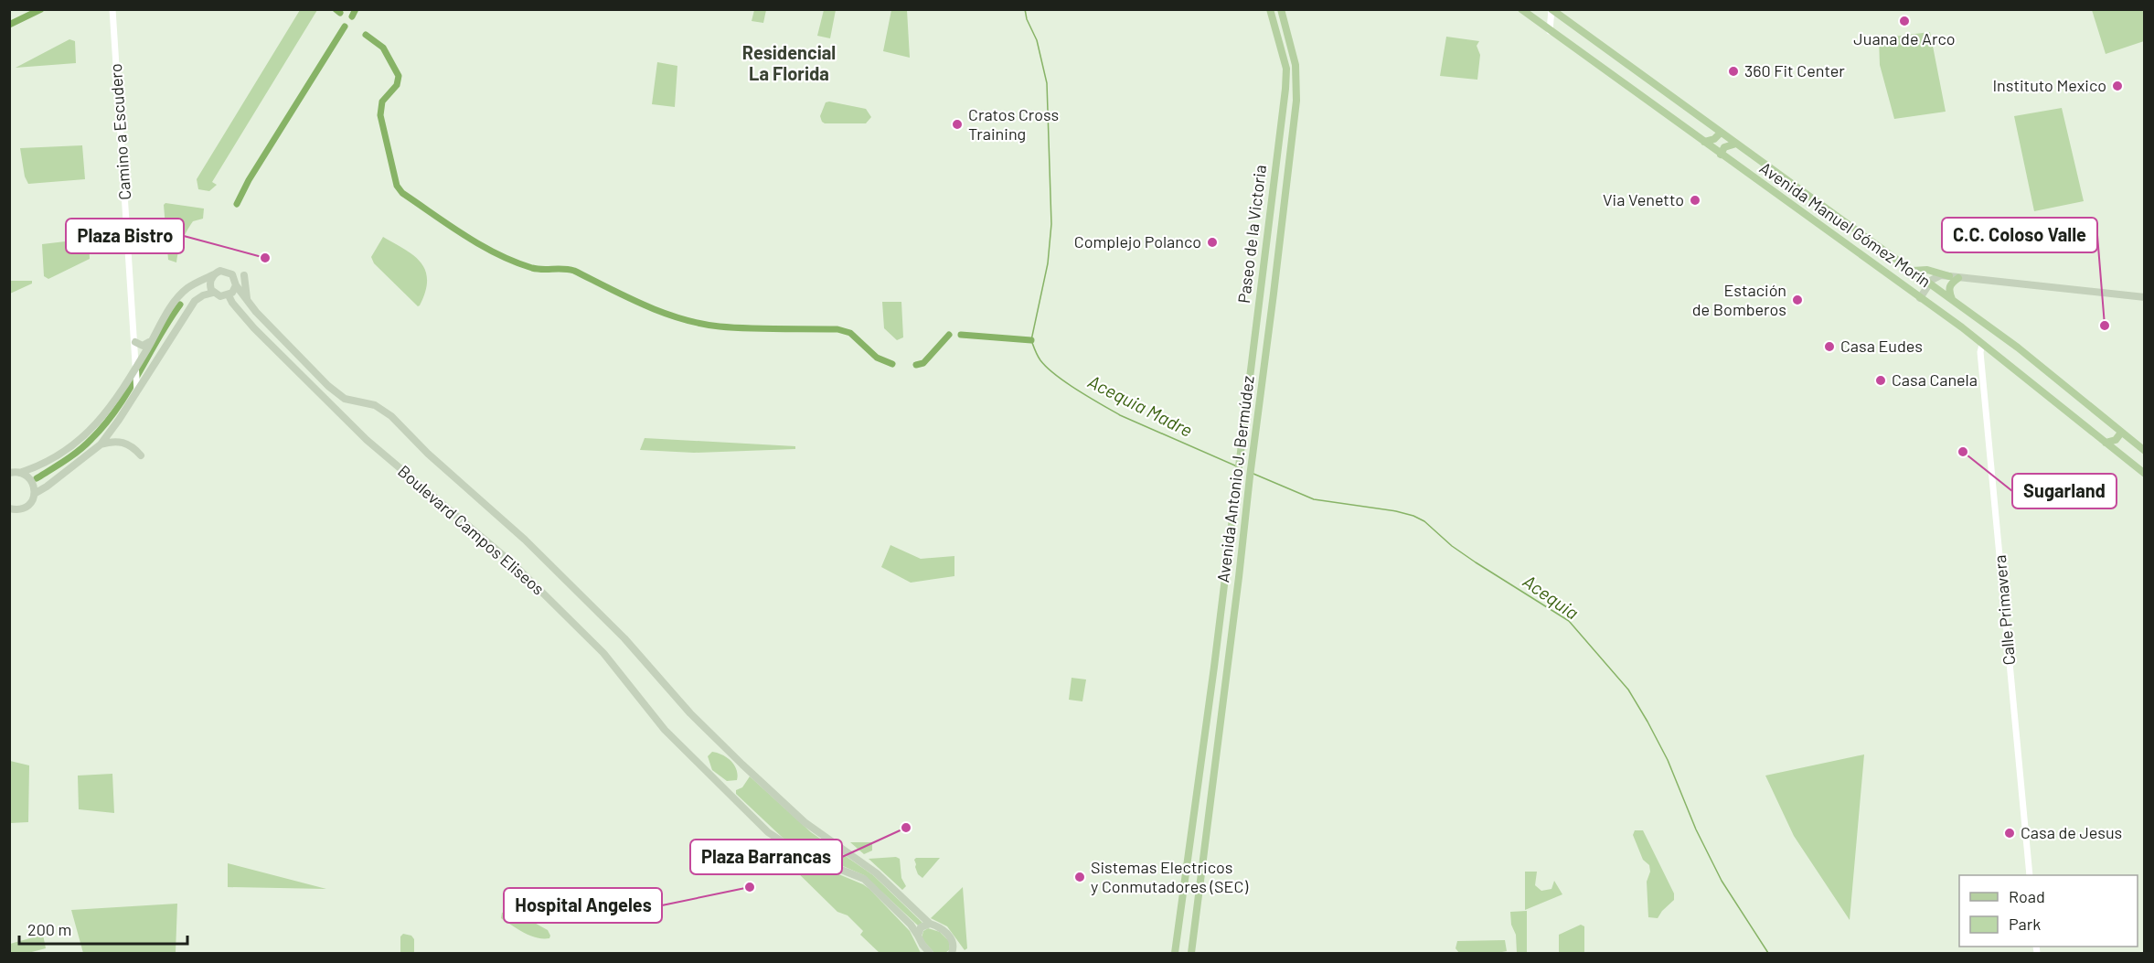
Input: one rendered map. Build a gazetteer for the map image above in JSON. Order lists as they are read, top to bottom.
{
  "streets": {
    "main road": [
      "Avenida Manuel Gómez Morín",
      "Paseo de la Victoria",
      "Avenida Antonio J. Bermúdez",
      "Boulevard Campos Eliseos"
    ],
    "street": ["Camino a Escudero", "Calle Primavera"]
  },
  "crossings": [
    ["Avenida Manuel Gómez Morín", "Calle Primavera"],
    ["Paseo de la Victoria", "Avenida Antonio J. Bermúdez"]
  ],
  "districts": ["Residencial La Florida"],
  "water": ["Acequia Madre", "Acequia"],
  "places": [
    "Juana de Arco",
    "360 Fit Center",
    "Instituto Mexico",
    "Cratos Cross Training",
    "Via Venetto",
    "Complejo Polanco",
    "Plaza Bistro",
    "Estación de Bomberos",
    "C.C. Coloso Valle",
    "Casa Eudes",
    "Casa Canela",
    "Sugarland",
    "Plaza Barrancas",
    "Casa de Jesus",
    "Sistemas Electricos y Conmutadores (SEC)",
    "Hospital Angeles"
  ],
  "legend": ["Road", "Park"],
  "scale_bar": "200 m"
}
